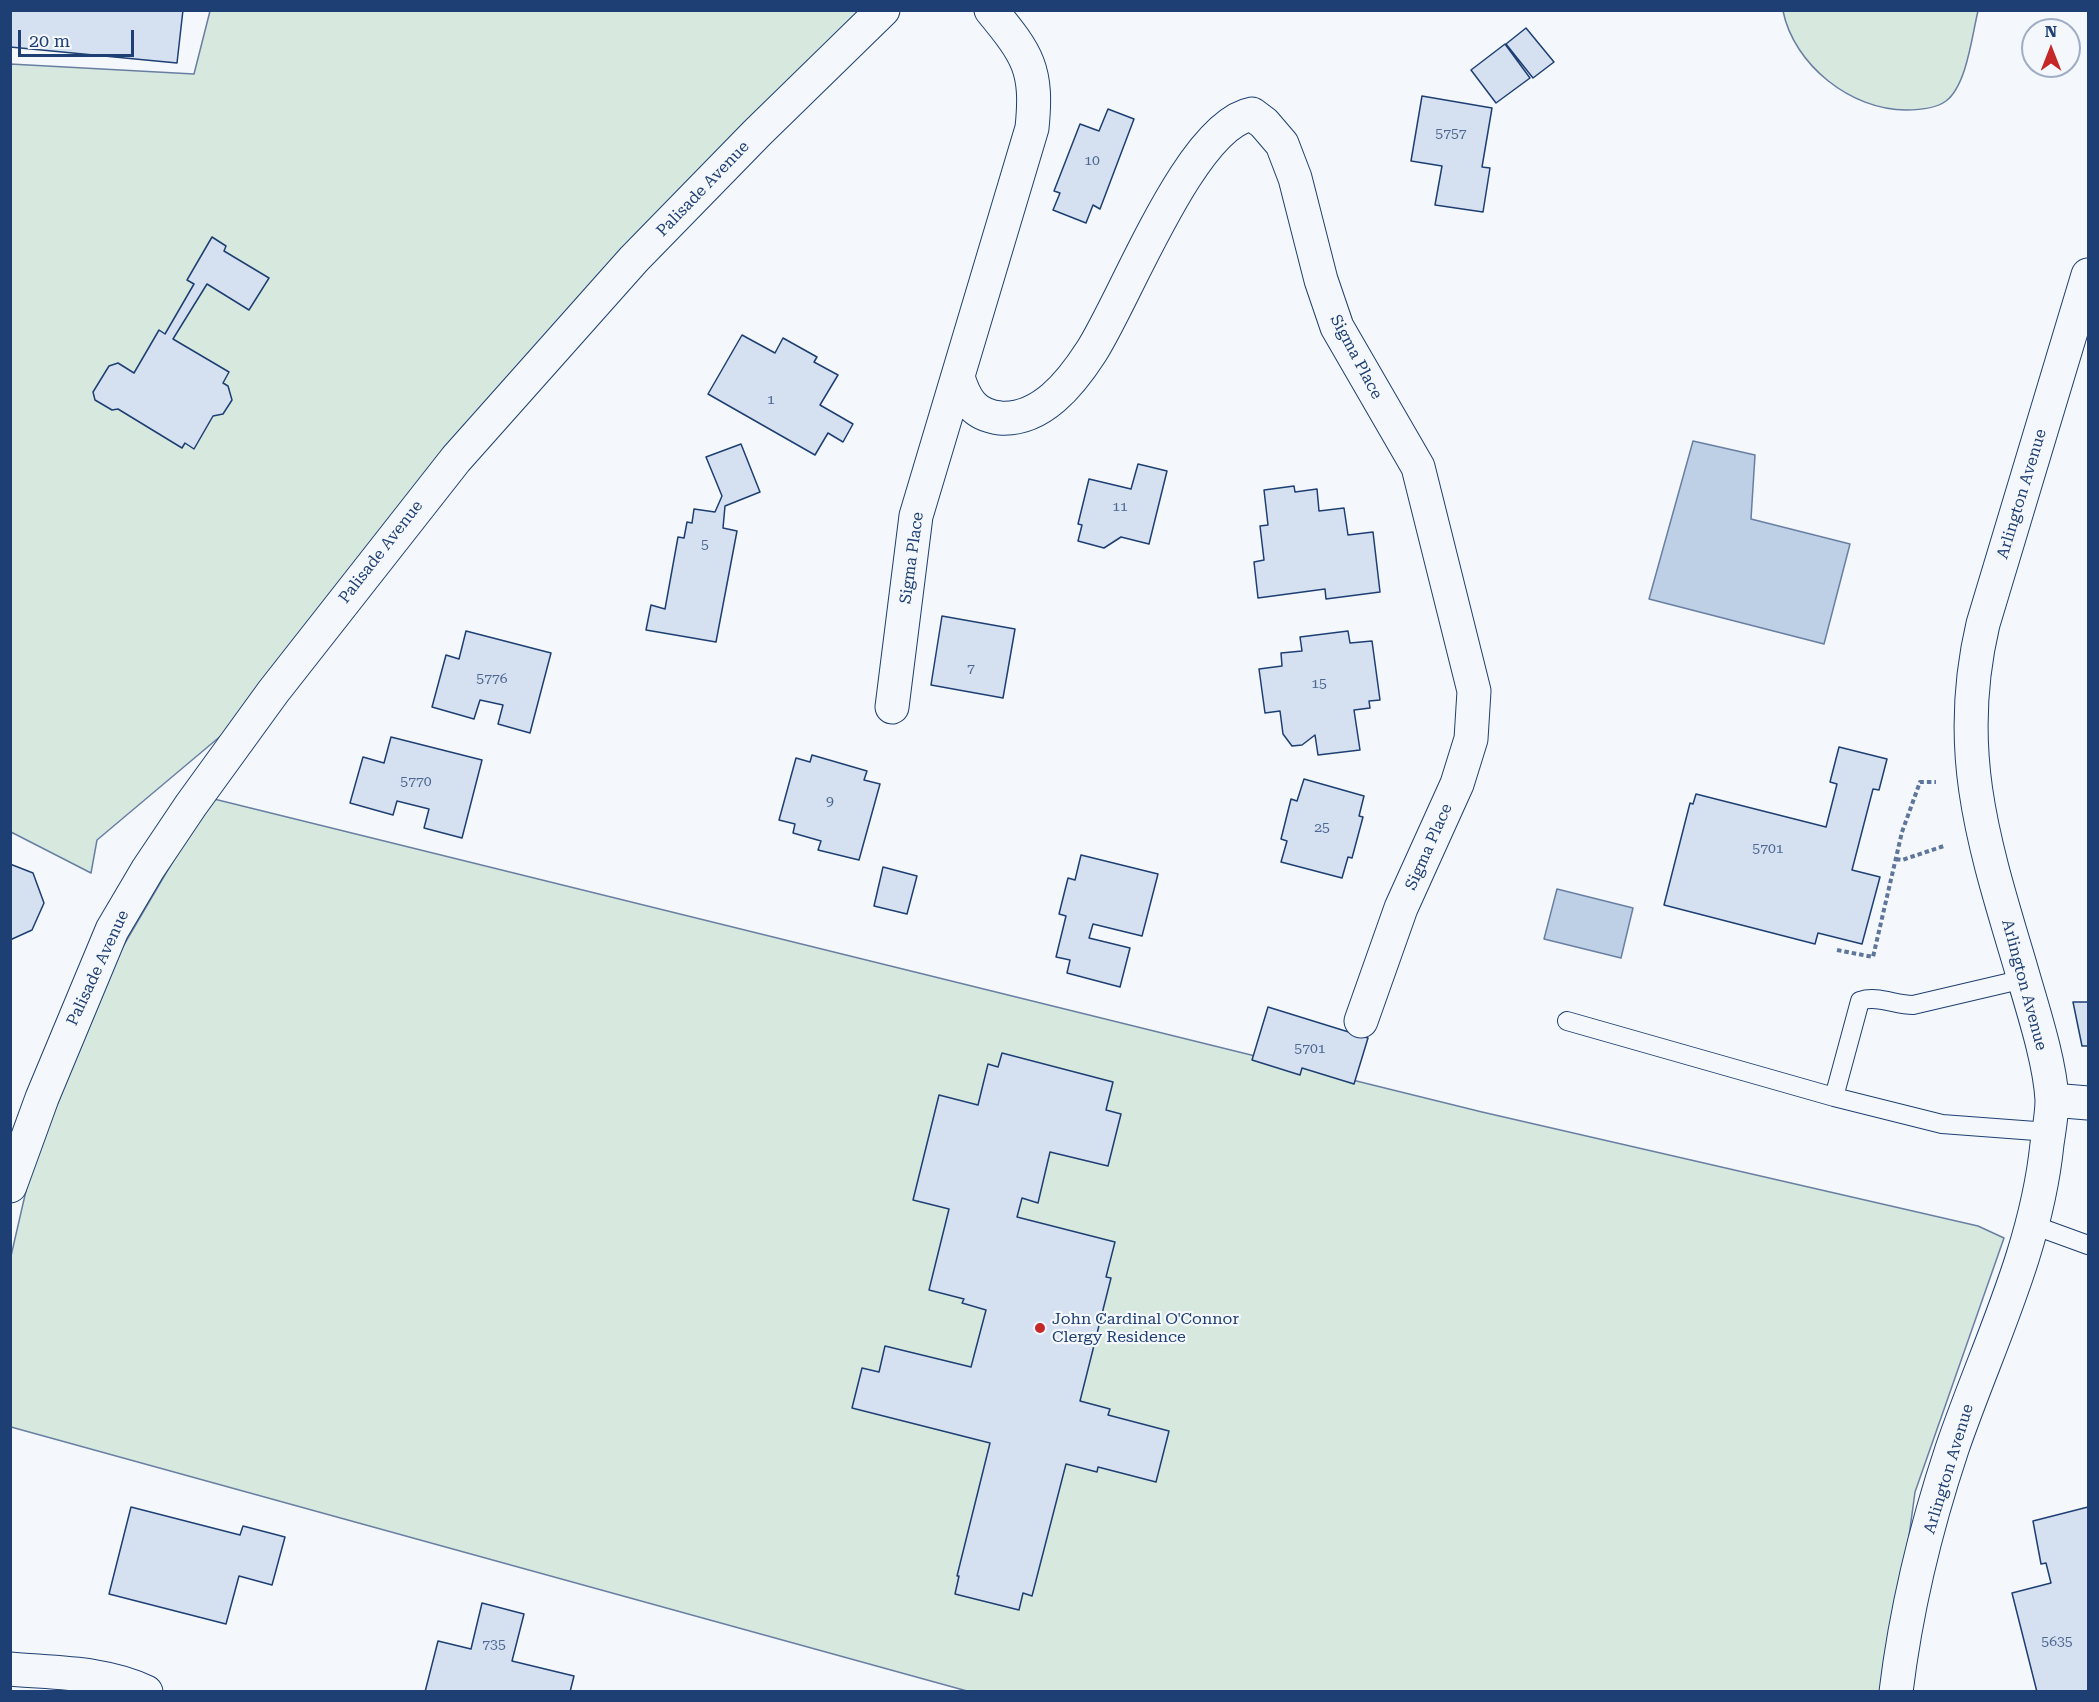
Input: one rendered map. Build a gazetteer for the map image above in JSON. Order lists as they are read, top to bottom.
{
  "streets": {
    "street": ["Palisade Avenue", "Sigma Place", "Arlington Avenue"]
  },
  "places": ["John Cardinal O'Connor Clergy Residence"],
  "house_numbers": [
    "5757",
    "10",
    "1",
    "11",
    "5",
    "7",
    "5776",
    "15",
    "5770",
    "9",
    "25",
    "5701",
    "5701",
    "5635",
    "735"
  ],
  "scale_bar": "20 m",
  "north": "top"
}
